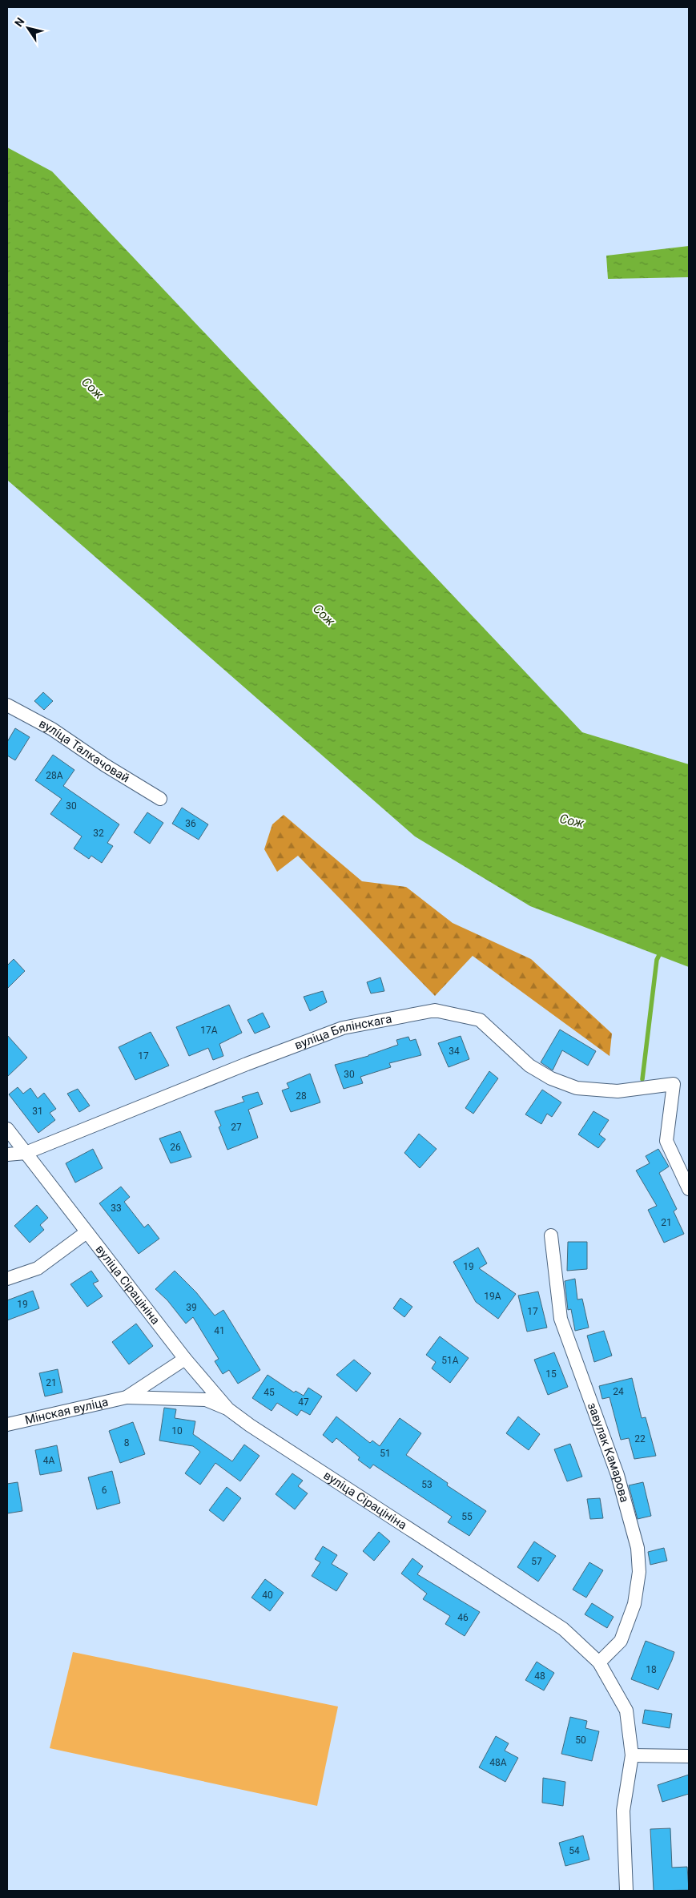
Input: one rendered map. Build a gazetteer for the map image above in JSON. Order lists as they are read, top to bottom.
{
  "streets": {
    "street": [
      "вуліца Талкачовай",
      "вуліца Бялінскага",
      "вуліца Сірацініна",
      "Мінская вуліца",
      "завулак Камарова"
    ]
  },
  "crossings": [
    ["вуліца Бялінскага", "вуліца Сірацініна"],
    ["вуліца Сірацініна", "Мінская вуліца"],
    ["вуліца Сірацініна", "завулак Камарова"]
  ],
  "water": ["Сож"],
  "house_numbers": [
    "28А",
    "30",
    "36",
    "32",
    "17А",
    "34",
    "17",
    "30",
    "28",
    "31",
    "27",
    "26",
    "33",
    "21",
    "19",
    "19А",
    "19",
    "39",
    "17",
    "41",
    "51А",
    "15",
    "21",
    "24",
    "45",
    "47",
    "10",
    "22",
    "8",
    "51",
    "4А",
    "53",
    "6",
    "55",
    "57",
    "40",
    "46",
    "18",
    "48",
    "50",
    "48А",
    "54"
  ],
  "north": "top left"
}
